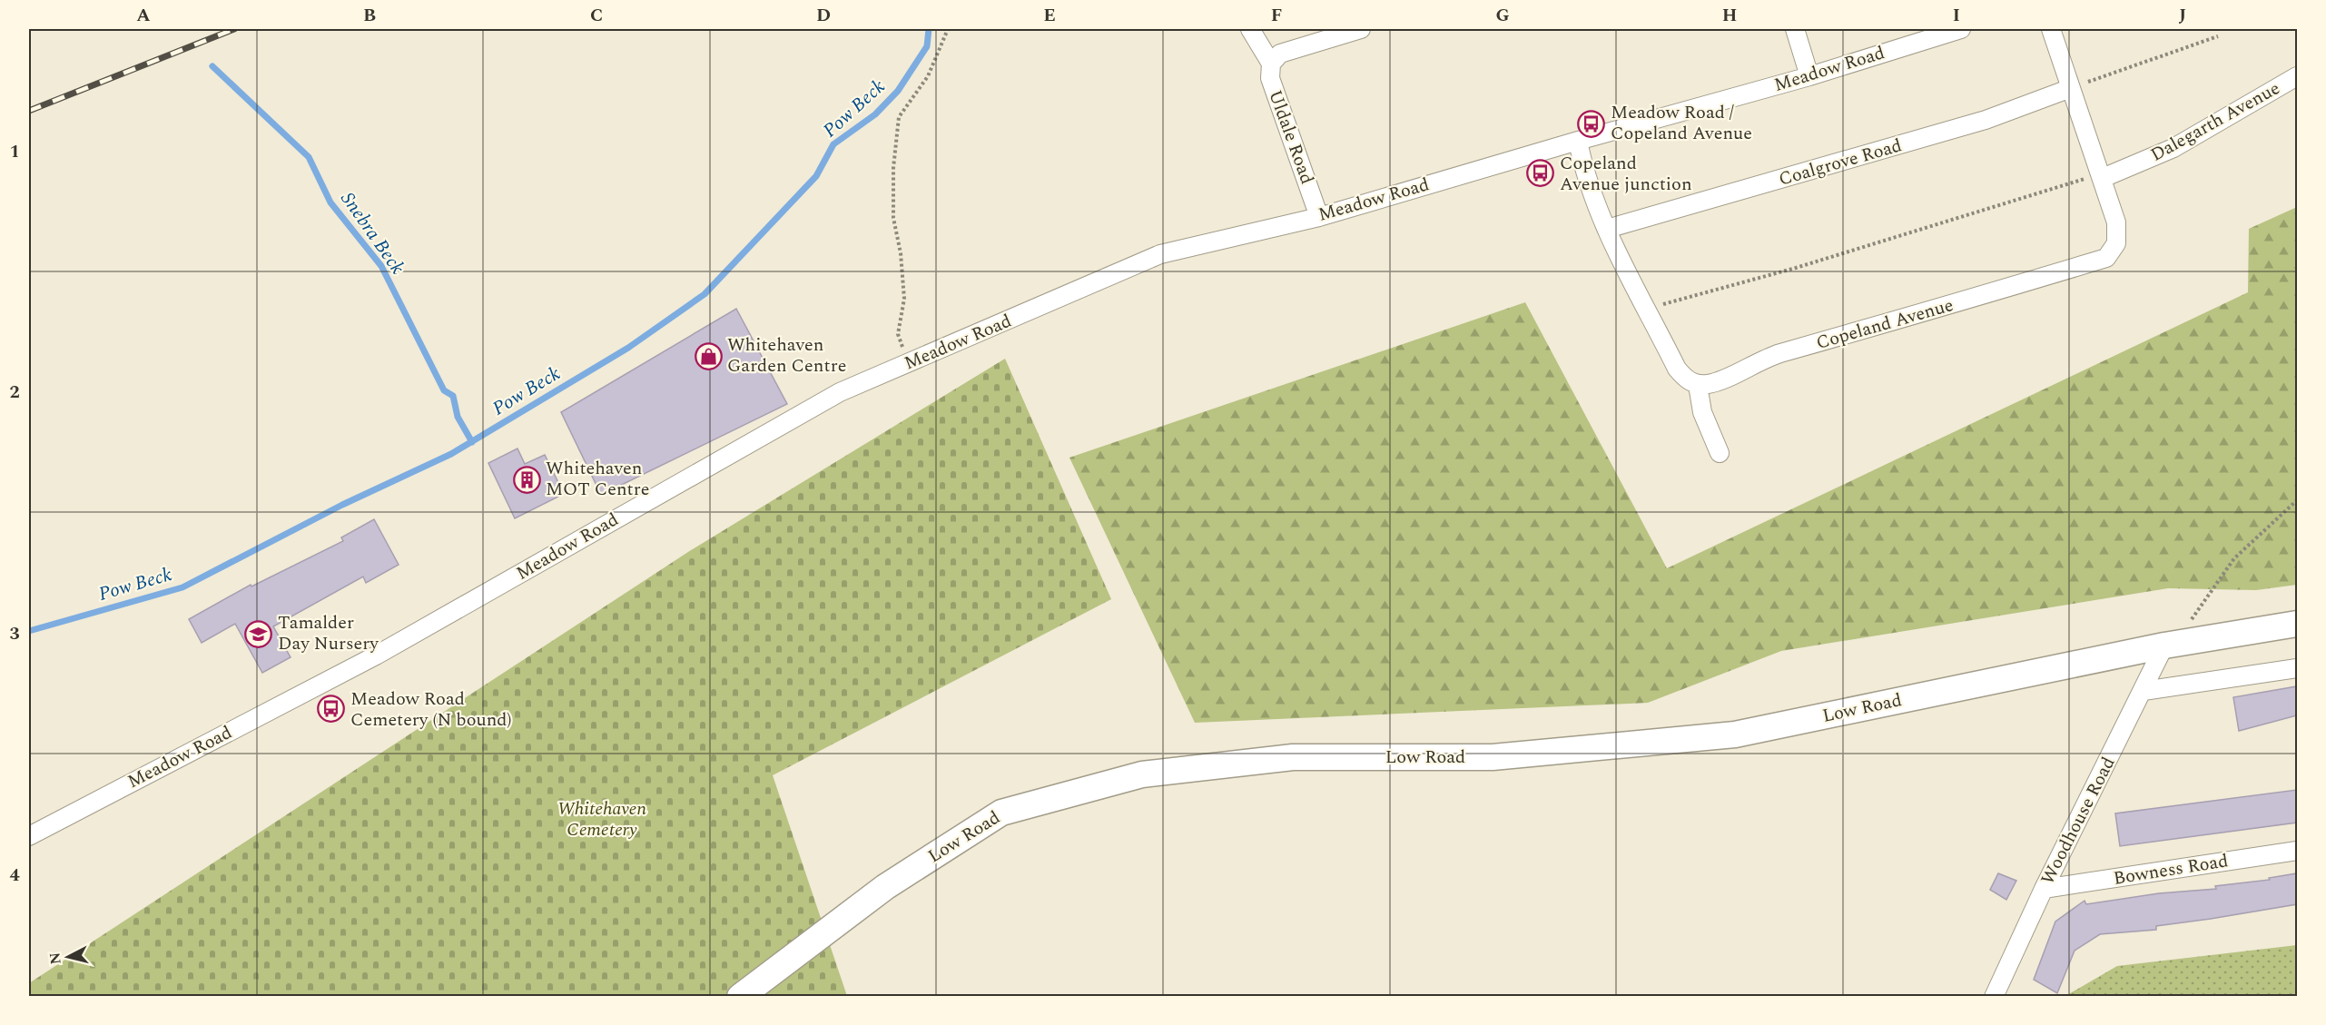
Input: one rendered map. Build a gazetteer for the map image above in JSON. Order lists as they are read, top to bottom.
{
  "streets": {
    "main road": ["Low Road"],
    "street": [
      "Meadow Road",
      "Dalegarth Avenue",
      "Uldale Road",
      "Coalgrove Road",
      "Copeland Avenue",
      "Woodhouse Road",
      "Bowness Road"
    ]
  },
  "crossings": [
    ["Meadow Road", "Uldale Road"],
    ["Dalegarth Avenue", "Copeland Avenue"],
    ["Coalgrove Road", "Copeland Avenue"],
    ["Low Road", "Woodhouse Road"],
    ["Woodhouse Road", "Bowness Road"]
  ],
  "water": ["Pow Beck", "Snebra Beck"],
  "parks": ["Whitehaven Cemetery"],
  "places": {
    "bus stop": ["Meadow Road / Copeland Avenue", "Copeland Avenue junction", "Meadow Road Cemetery (N bound)"],
    "shop": ["Whitehaven Garden Centre"],
    "building": ["Whitehaven MOT Centre"],
    "school or university": ["Tamalder Day Nursery"]
  },
  "north": "left",
  "grid": {
    "columns": [
      "A",
      "B",
      "C",
      "D",
      "E",
      "F",
      "G",
      "H",
      "I",
      "J"
    ],
    "rows": [
      "1",
      "2",
      "3",
      "4"
    ]
  }
}
